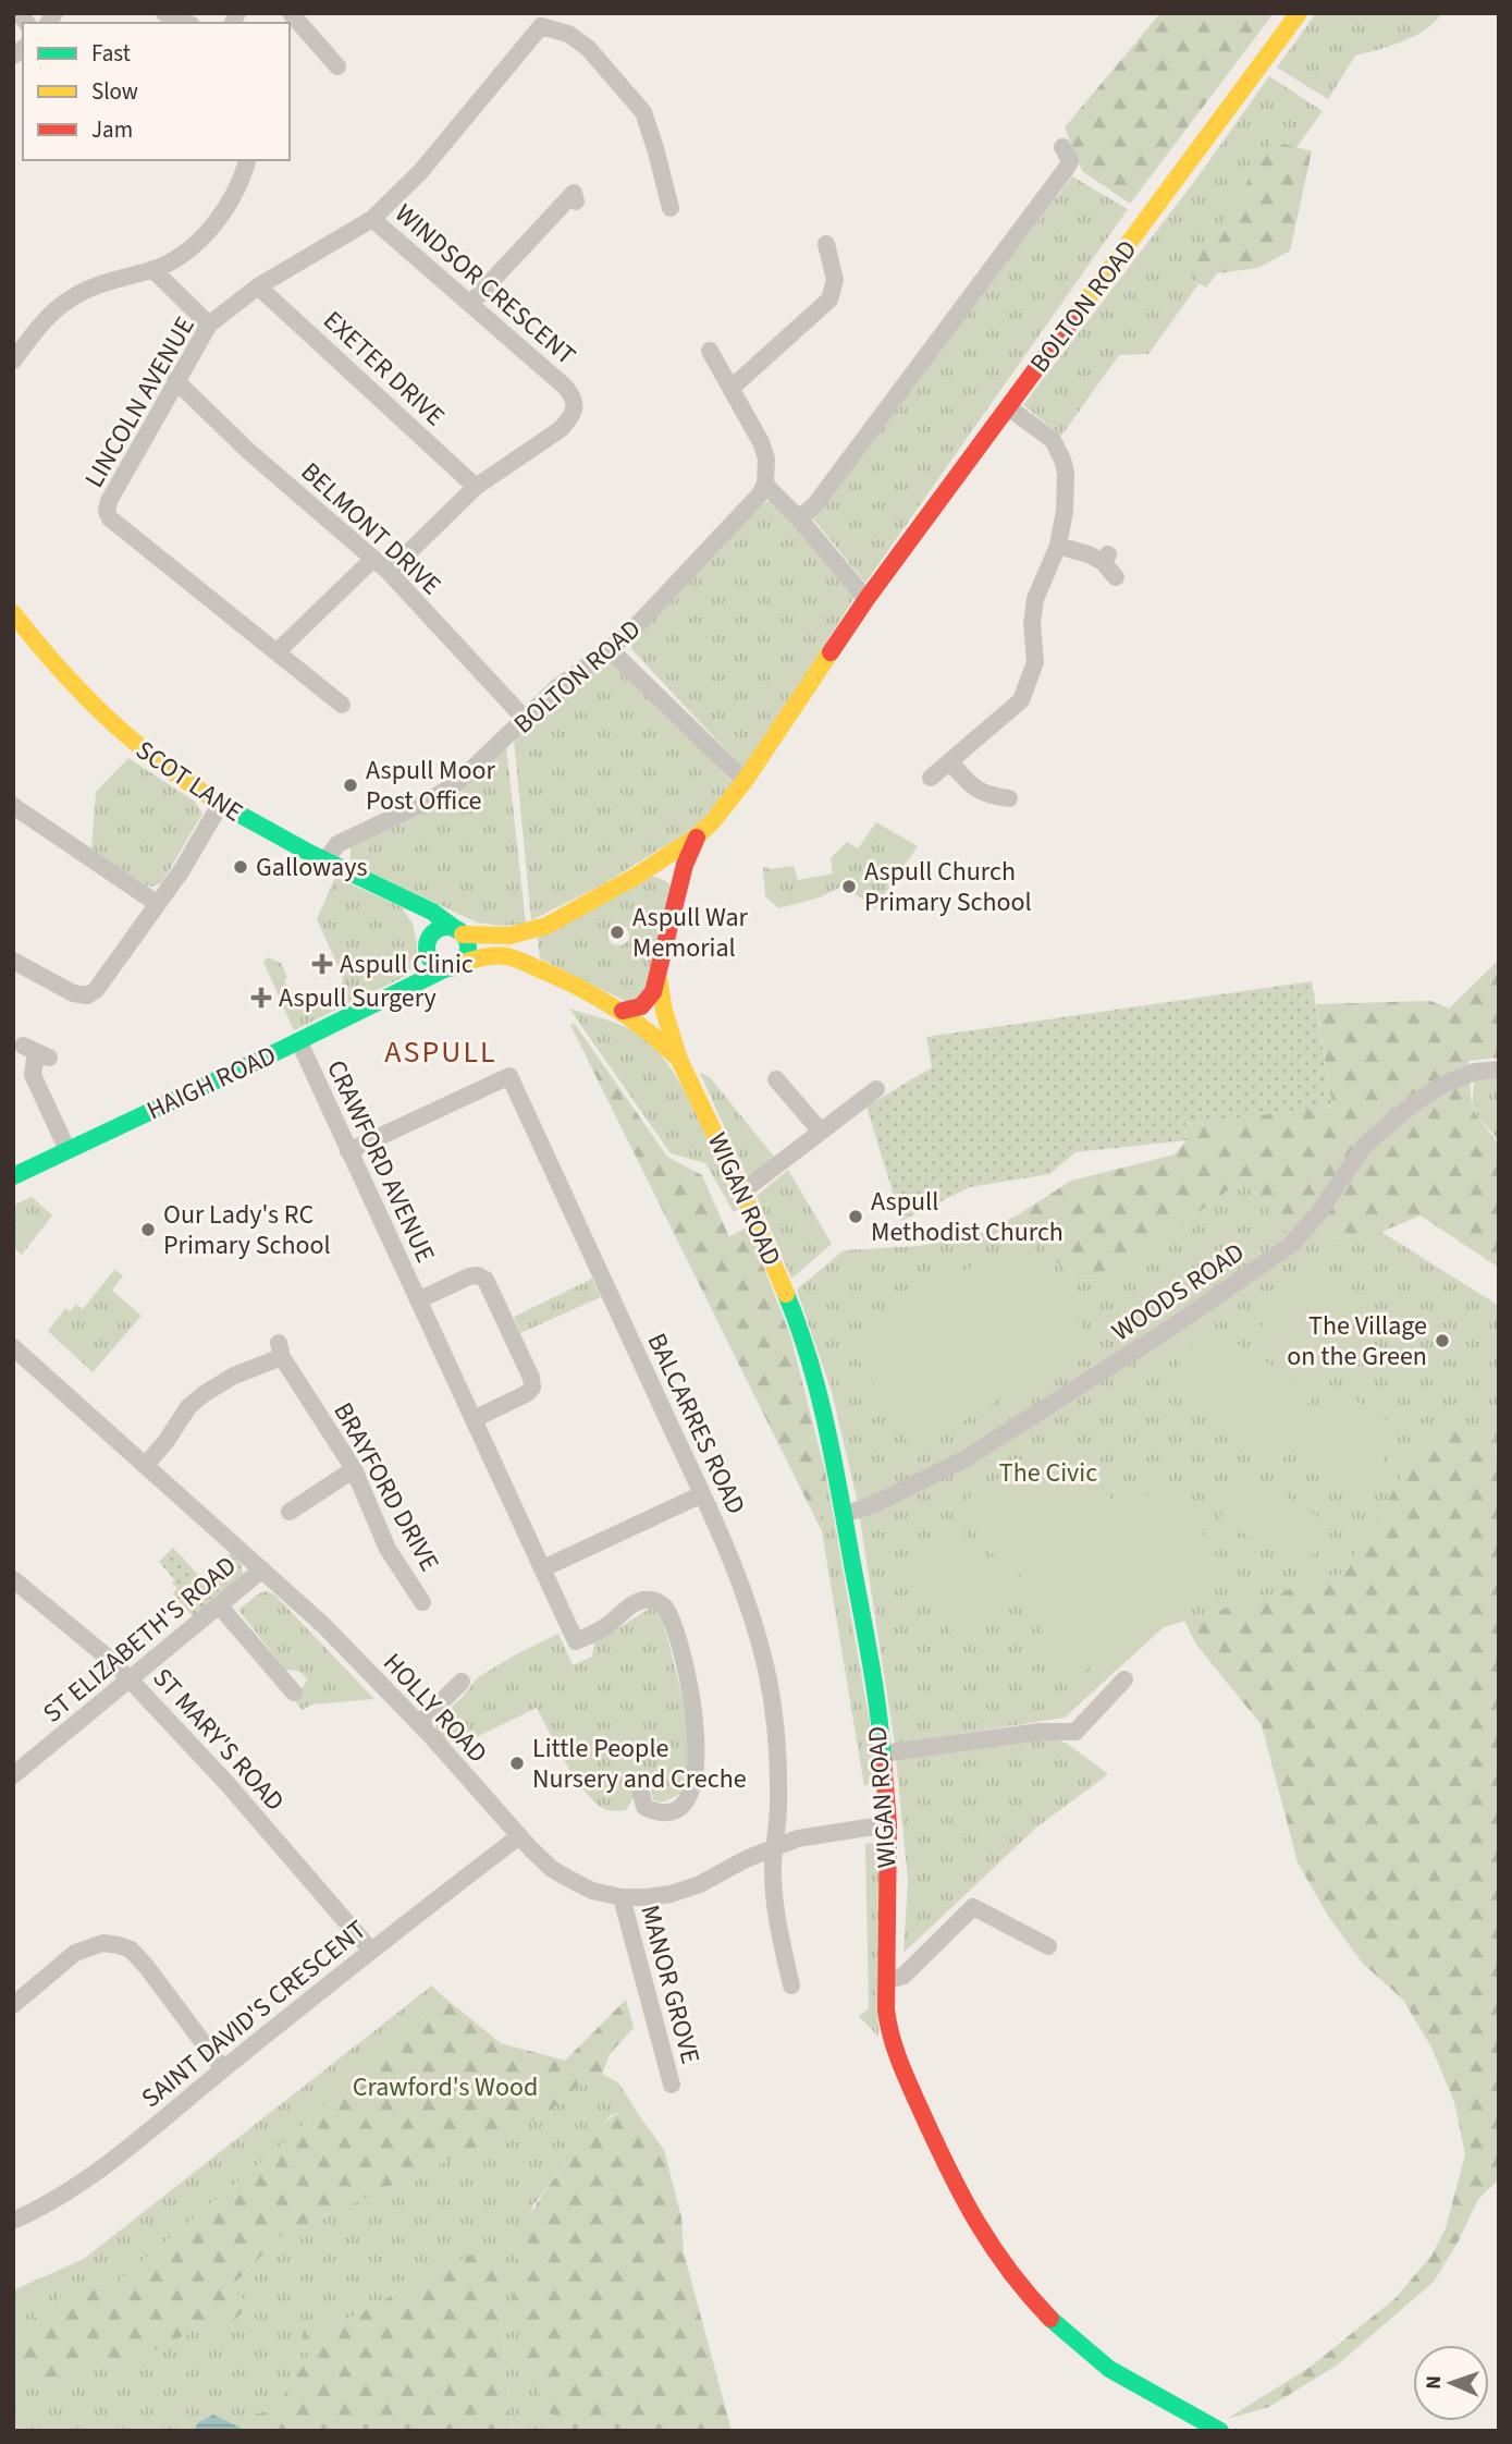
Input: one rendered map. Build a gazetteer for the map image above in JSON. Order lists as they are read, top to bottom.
{
  "streets": {
    "main road": [
      "BOLTON ROAD",
      "SCOT LANE",
      "HAIGH ROAD",
      "WIGAN ROAD"
    ],
    "street": [
      "WINDSOR CRESCENT",
      "EXETER DRIVE",
      "LINCOLN AVENUE",
      "BELMONT DRIVE",
      "CRAWFORD AVENUE",
      "WOODS ROAD",
      "BALCARRES ROAD",
      "BRAYFORD DRIVE",
      "ST ELIZABETH'S ROAD",
      "HOLLY ROAD",
      "ST MARY'S ROAD",
      "MANOR GROVE",
      "SAINT DAVID'S CRESCENT"
    ]
  },
  "crossings": [
    ["WINDSOR CRESCENT", "EXETER DRIVE"],
    ["WINDSOR CRESCENT", "LINCOLN AVENUE"],
    ["WINDSOR CRESCENT", "BELMONT DRIVE"],
    ["BOLTON ROAD", "BELMONT DRIVE"],
    ["BOLTON ROAD", "SCOT LANE"],
    ["BOLTON ROAD", "HAIGH ROAD"],
    ["BOLTON ROAD", "WIGAN ROAD"],
    ["EXETER DRIVE", "LINCOLN AVENUE"],
    ["LINCOLN AVENUE", "BELMONT DRIVE"],
    ["SCOT LANE", "HAIGH ROAD"],
    ["SCOT LANE", "WIGAN ROAD"],
    ["HAIGH ROAD", "CRAWFORD AVENUE"],
    ["HAIGH ROAD", "WIGAN ROAD"],
    ["CRAWFORD AVENUE", "BALCARRES ROAD"],
    ["WIGAN ROAD", "WOODS ROAD"],
    ["WIGAN ROAD", "HOLLY ROAD"],
    ["BALCARRES ROAD", "HOLLY ROAD"],
    ["BRAYFORD DRIVE", "HOLLY ROAD"],
    ["ST ELIZABETH'S ROAD", "HOLLY ROAD"],
    ["ST ELIZABETH'S ROAD", "ST MARY'S ROAD"],
    ["HOLLY ROAD", "MANOR GROVE"],
    ["HOLLY ROAD", "SAINT DAVID'S CRESCENT"],
    ["ST MARY'S ROAD", "SAINT DAVID'S CRESCENT"]
  ],
  "districts": ["ASPULL"],
  "parks": ["The Civic", "Crawford's Wood"],
  "places": {
    "other": [
      "Aspull Moor Post Office",
      "Galloways",
      "Aspull Church Primary School",
      "Aspull War Memorial",
      "Aspull Methodist Church",
      "Our Lady's RC Primary School",
      "The Village on the Green",
      "Little People Nursery and Creche"
    ],
    "health": ["Aspull Clinic", "Aspull Surgery"]
  },
  "legend": ["Fast", "Slow", "Jam"],
  "north": "left"
}
